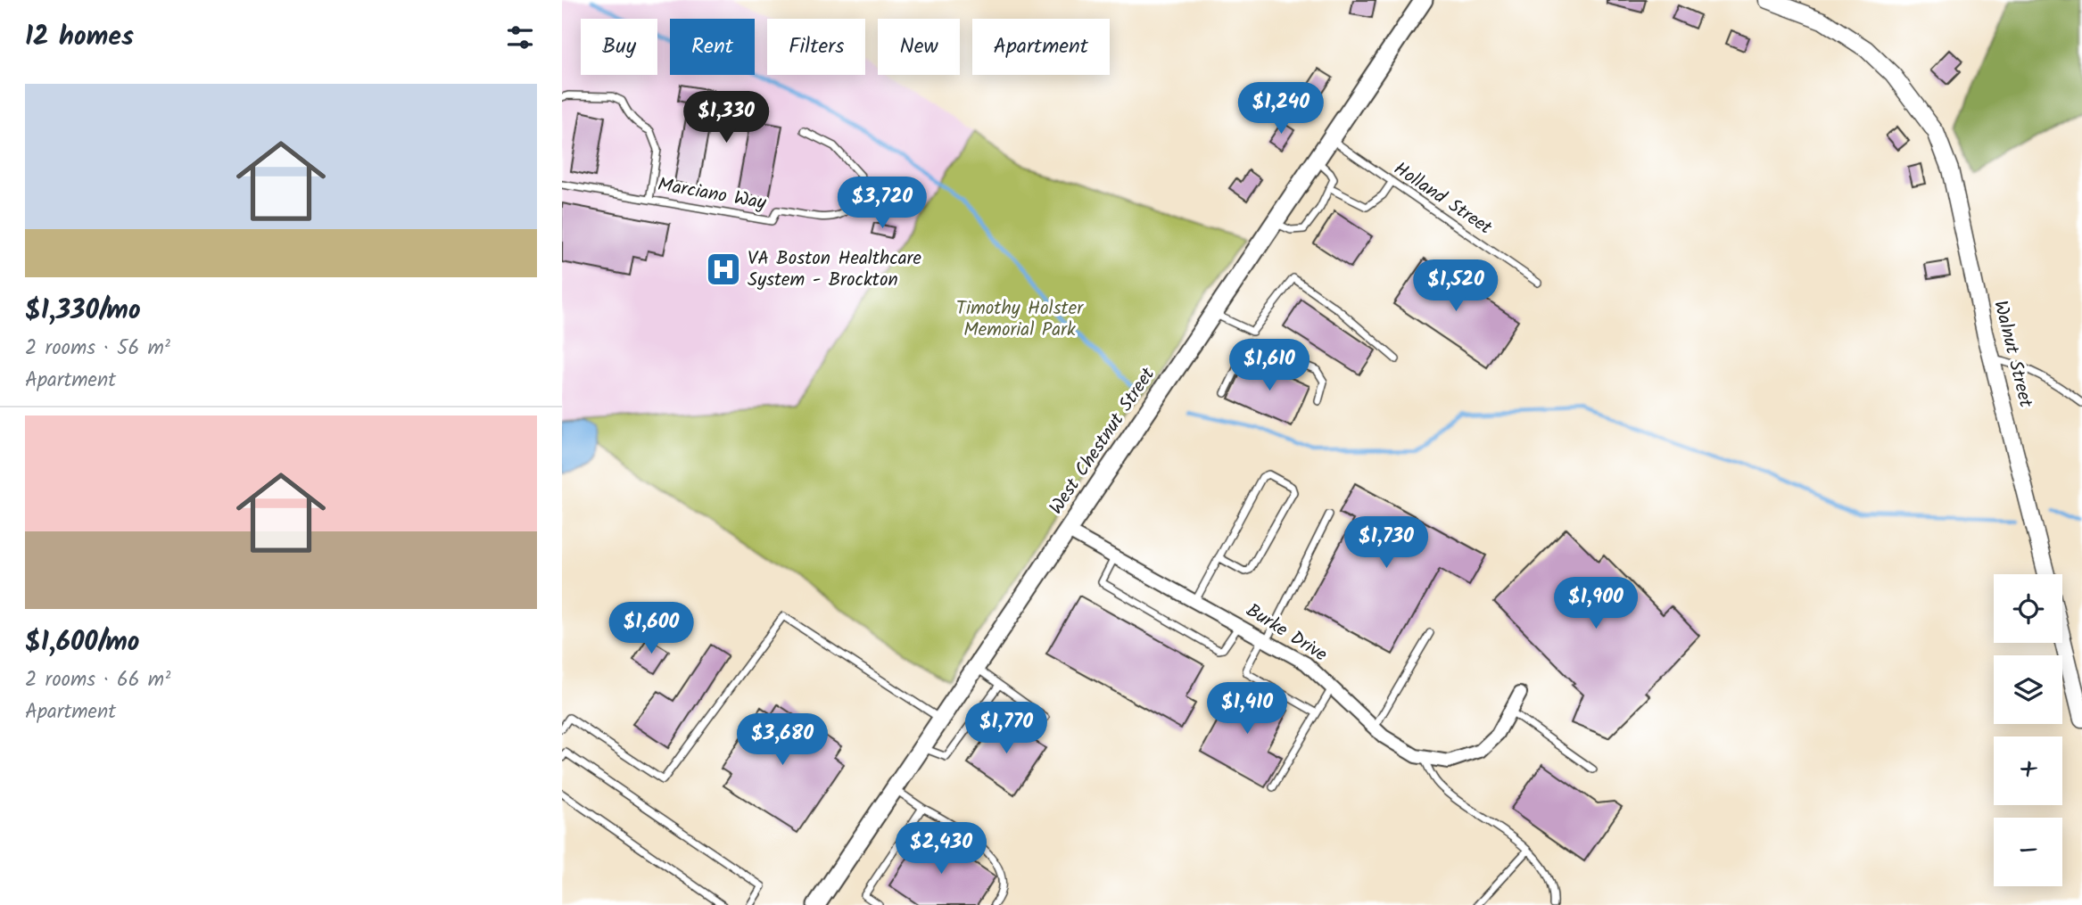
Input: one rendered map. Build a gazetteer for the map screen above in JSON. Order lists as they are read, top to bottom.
{
  "streets": {
    "main road": ["West Chestnut Street"],
    "street": ["Walnut Street", "Burke Drive"],
    "lane": ["Marciano Way", "Holland Street"]
  },
  "crossings": [
    ["Holland Street", "West Chestnut Street"],
    ["West Chestnut Street", "Burke Drive"]
  ],
  "parks": ["Timothy Holster Memorial Park"],
  "places": {
    "hospital": ["VA Boston Healthcare System - Brockton"]
  },
  "page": {
    "heading": "12 homes",
    "chip": [
      "Buy",
      "Rent",
      "Filters",
      "New",
      "Apartment"
    ],
    "list": [
      {
        "name": "$1,330/mo",
        "note": "2 rooms · 56 m² · Apartment"
      },
      {
        "name": "$1,600/mo",
        "note": "2 rooms · 66 m² · Apartment"
      }
    ],
    "price": [
      "$1,240",
      "$1,330",
      "$3,720",
      "$1,520",
      "$1,610",
      "$1,730",
      "$1,900",
      "$1,600",
      "$1,410",
      "$1,770",
      "$3,680",
      "$2,430"
    ],
    "map_buttons": ["+", "−"]
  }
}
